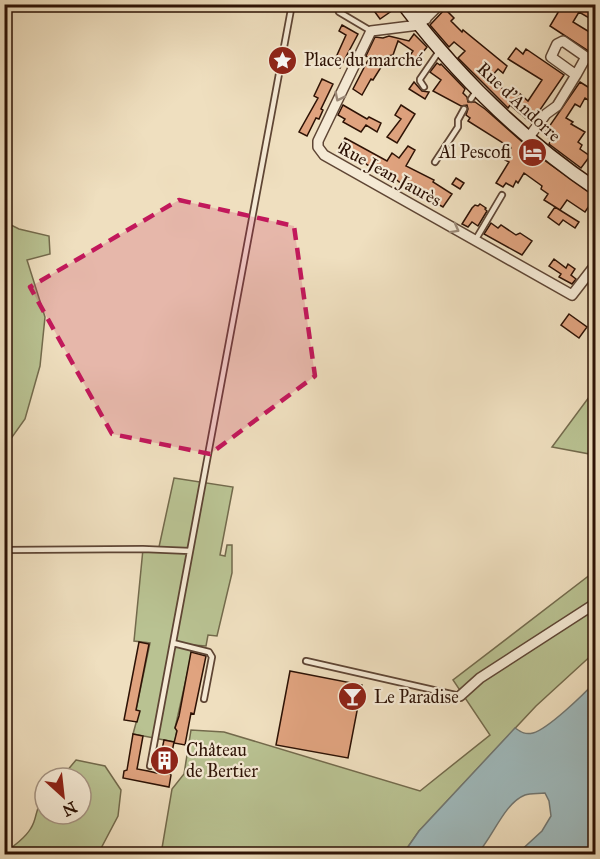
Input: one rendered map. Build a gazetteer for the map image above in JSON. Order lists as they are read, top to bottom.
{
  "streets": {
    "main road": ["Rue d'Andorre"],
    "street": ["Rue Jean Jaurès"]
  },
  "places": {
    "place": ["Place du marché"],
    "hotel": ["Al Pescofi"],
    "bar": ["Le Paradise"],
    "building": ["Château de Bertier"]
  },
  "north": "bottom right"
}
